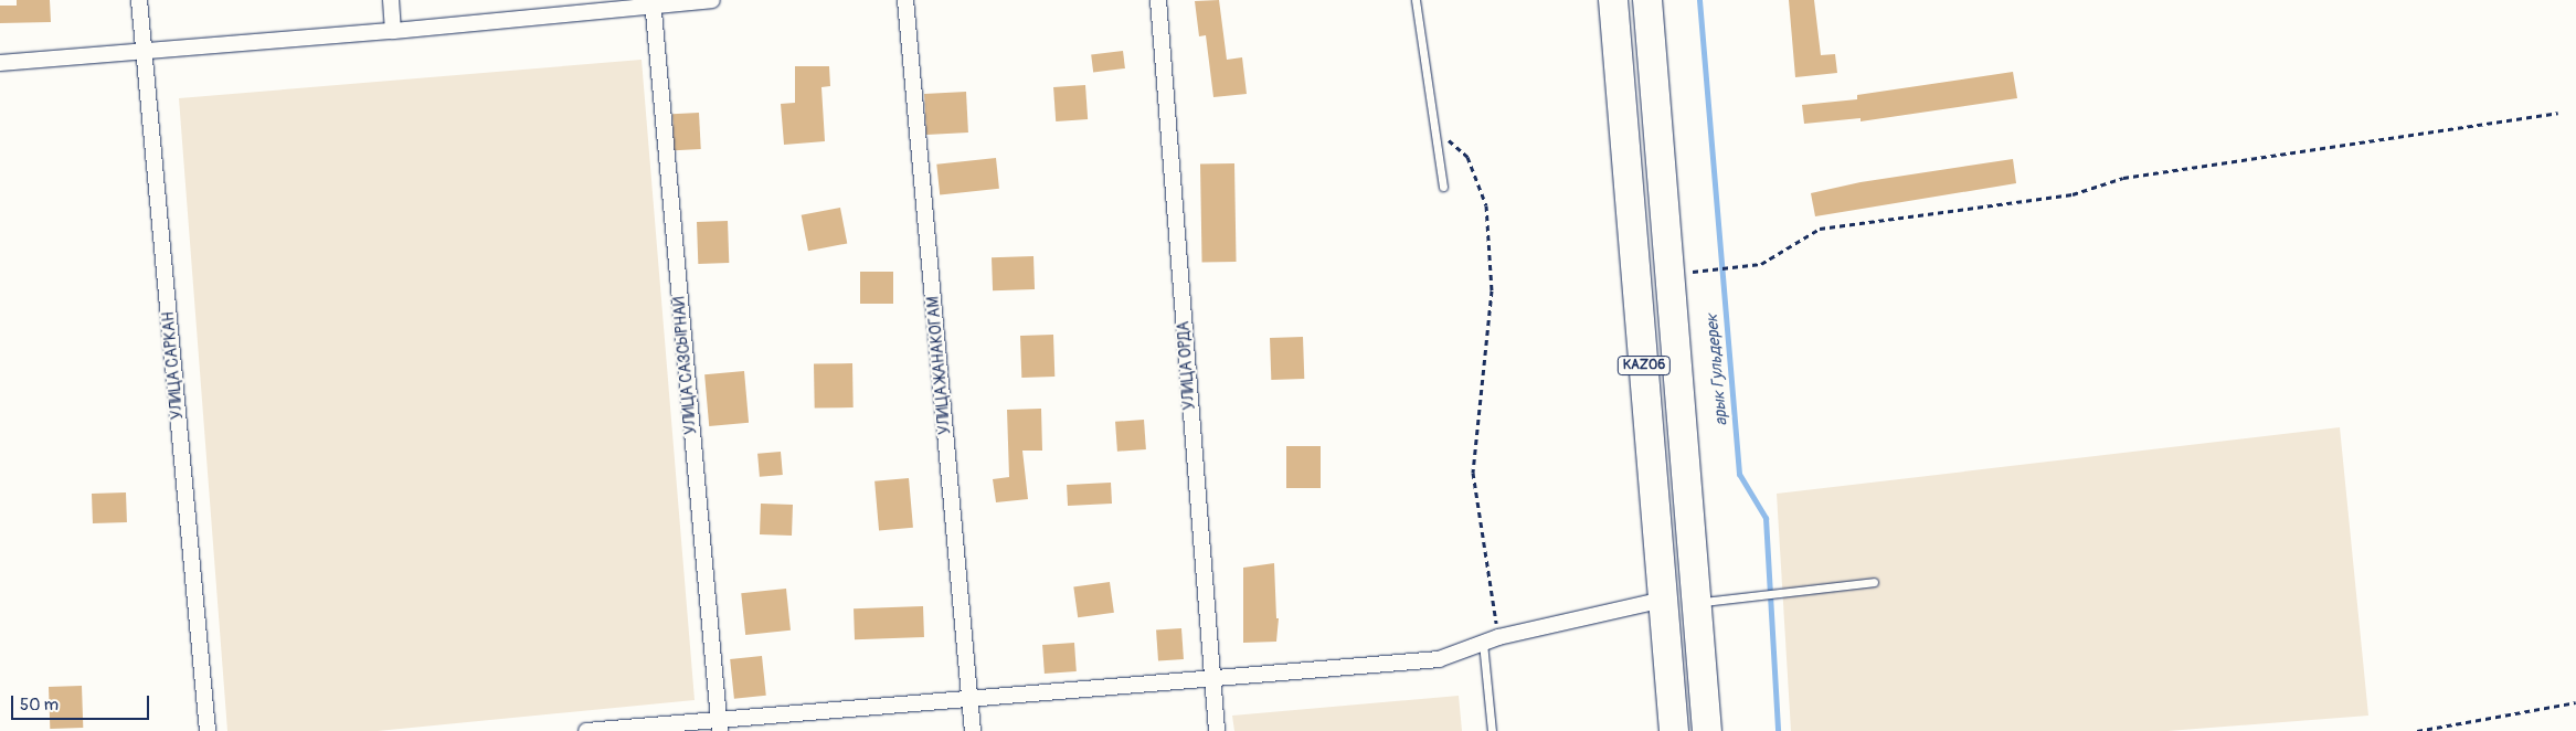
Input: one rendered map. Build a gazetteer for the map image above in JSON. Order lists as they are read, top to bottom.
{
  "streets": {
    "highway": ["KАZ06"],
    "street": [
      "УЛИЦА САРКАН",
      "УЛИЦА САЗСЫРНАЙ",
      "УЛИЦА ЖАНАКОГАМ",
      "УЛИЦА ОРДА"
    ]
  },
  "water": ["арык Гульдерек"],
  "scale_bar": "50 m"
}
